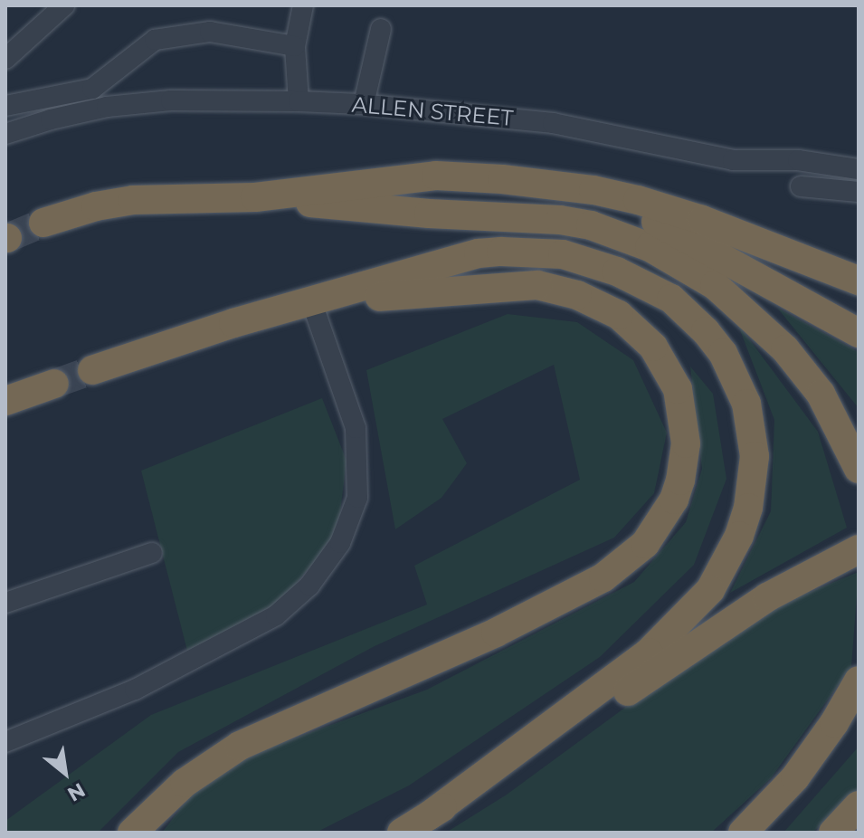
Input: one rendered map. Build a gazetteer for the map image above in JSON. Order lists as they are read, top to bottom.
{
  "streets": {
    "street": ["ALLEN STREET"]
  },
  "north": "bottom right"
}
